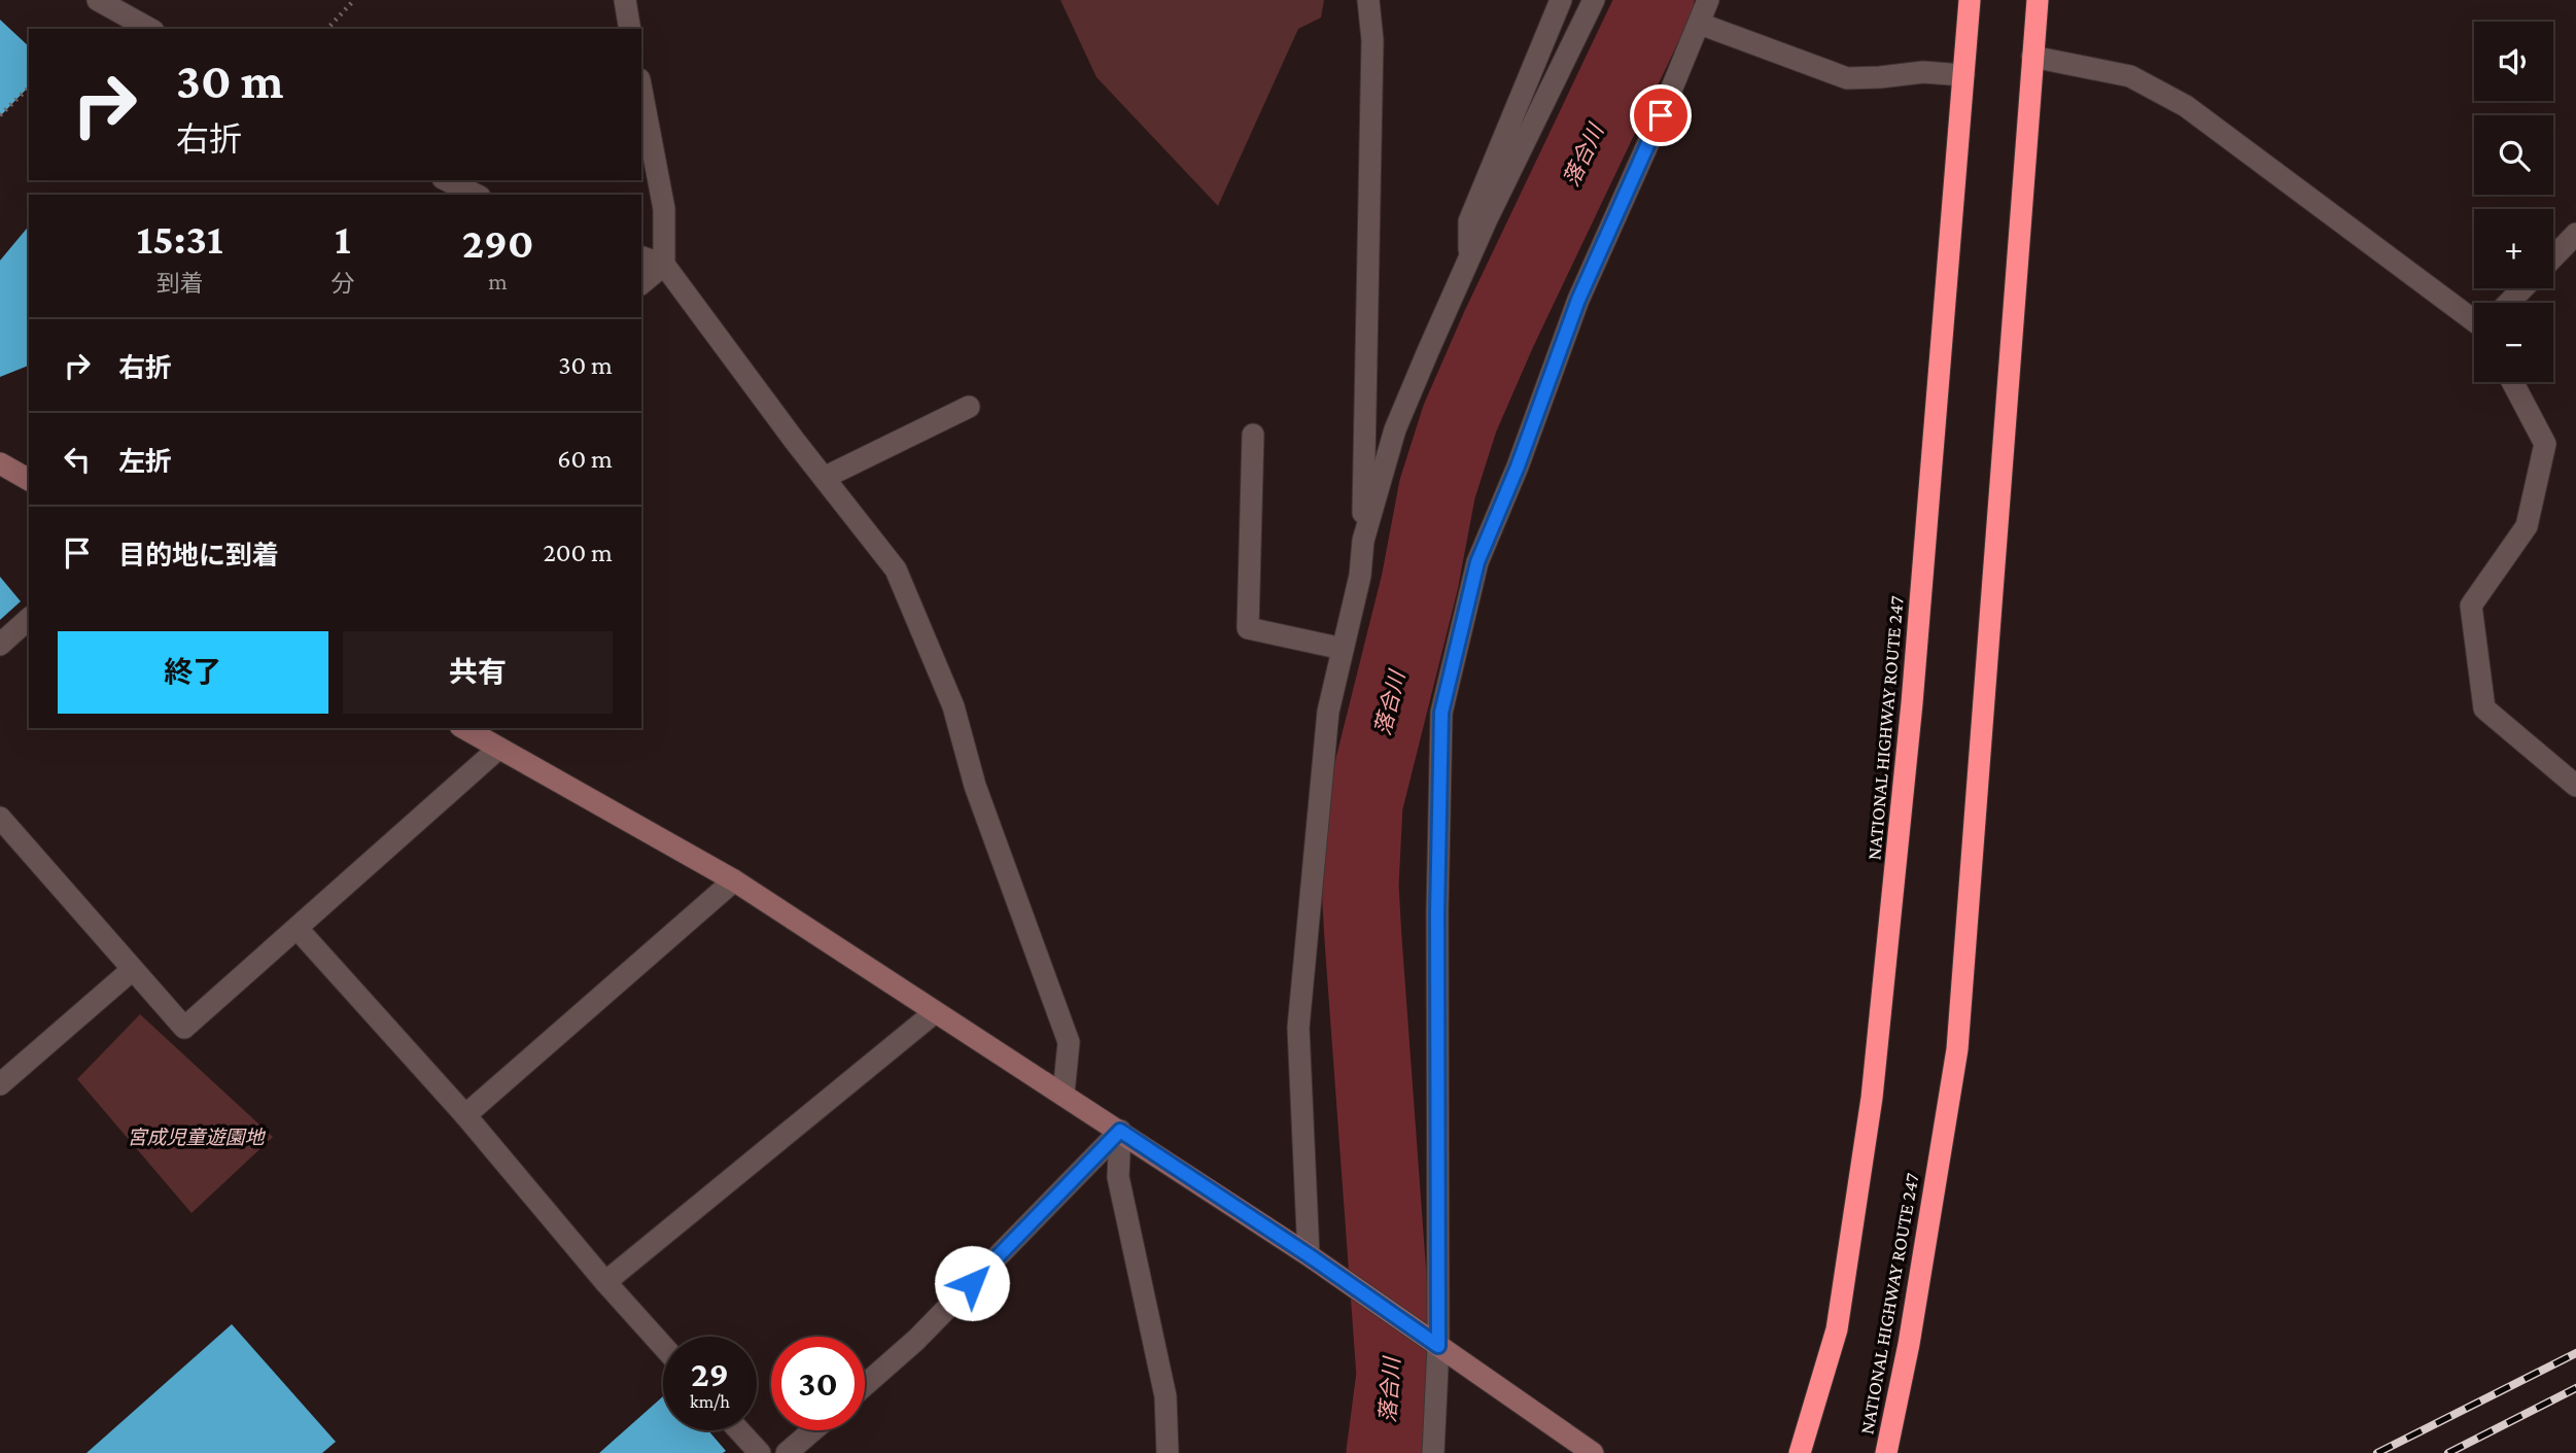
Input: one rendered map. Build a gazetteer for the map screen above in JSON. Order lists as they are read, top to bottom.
{
  "streets": {
    "highway": ["NATIONAL HIGHWAY ROUTE 247"]
  },
  "water": ["落合川"],
  "parks": ["宮成児童遊園地"],
  "page": {
    "map_buttons": ["+", "−"],
    "turn": ["30 m", "右折"],
    "eta": [
      "15:31",
      "到着",
      "1",
      "分",
      "290",
      "m"
    ],
    "list": [
      {
        "name": "右折",
        "value": "30 m"
      },
      {
        "name": "左折",
        "value": "60 m"
      },
      {
        "name": "目的地に到着",
        "value": "200 m"
      }
    ],
    "buttons": ["終了", "共有"],
    "speed": "29 km/h",
    "limit": "30"
  }
}
